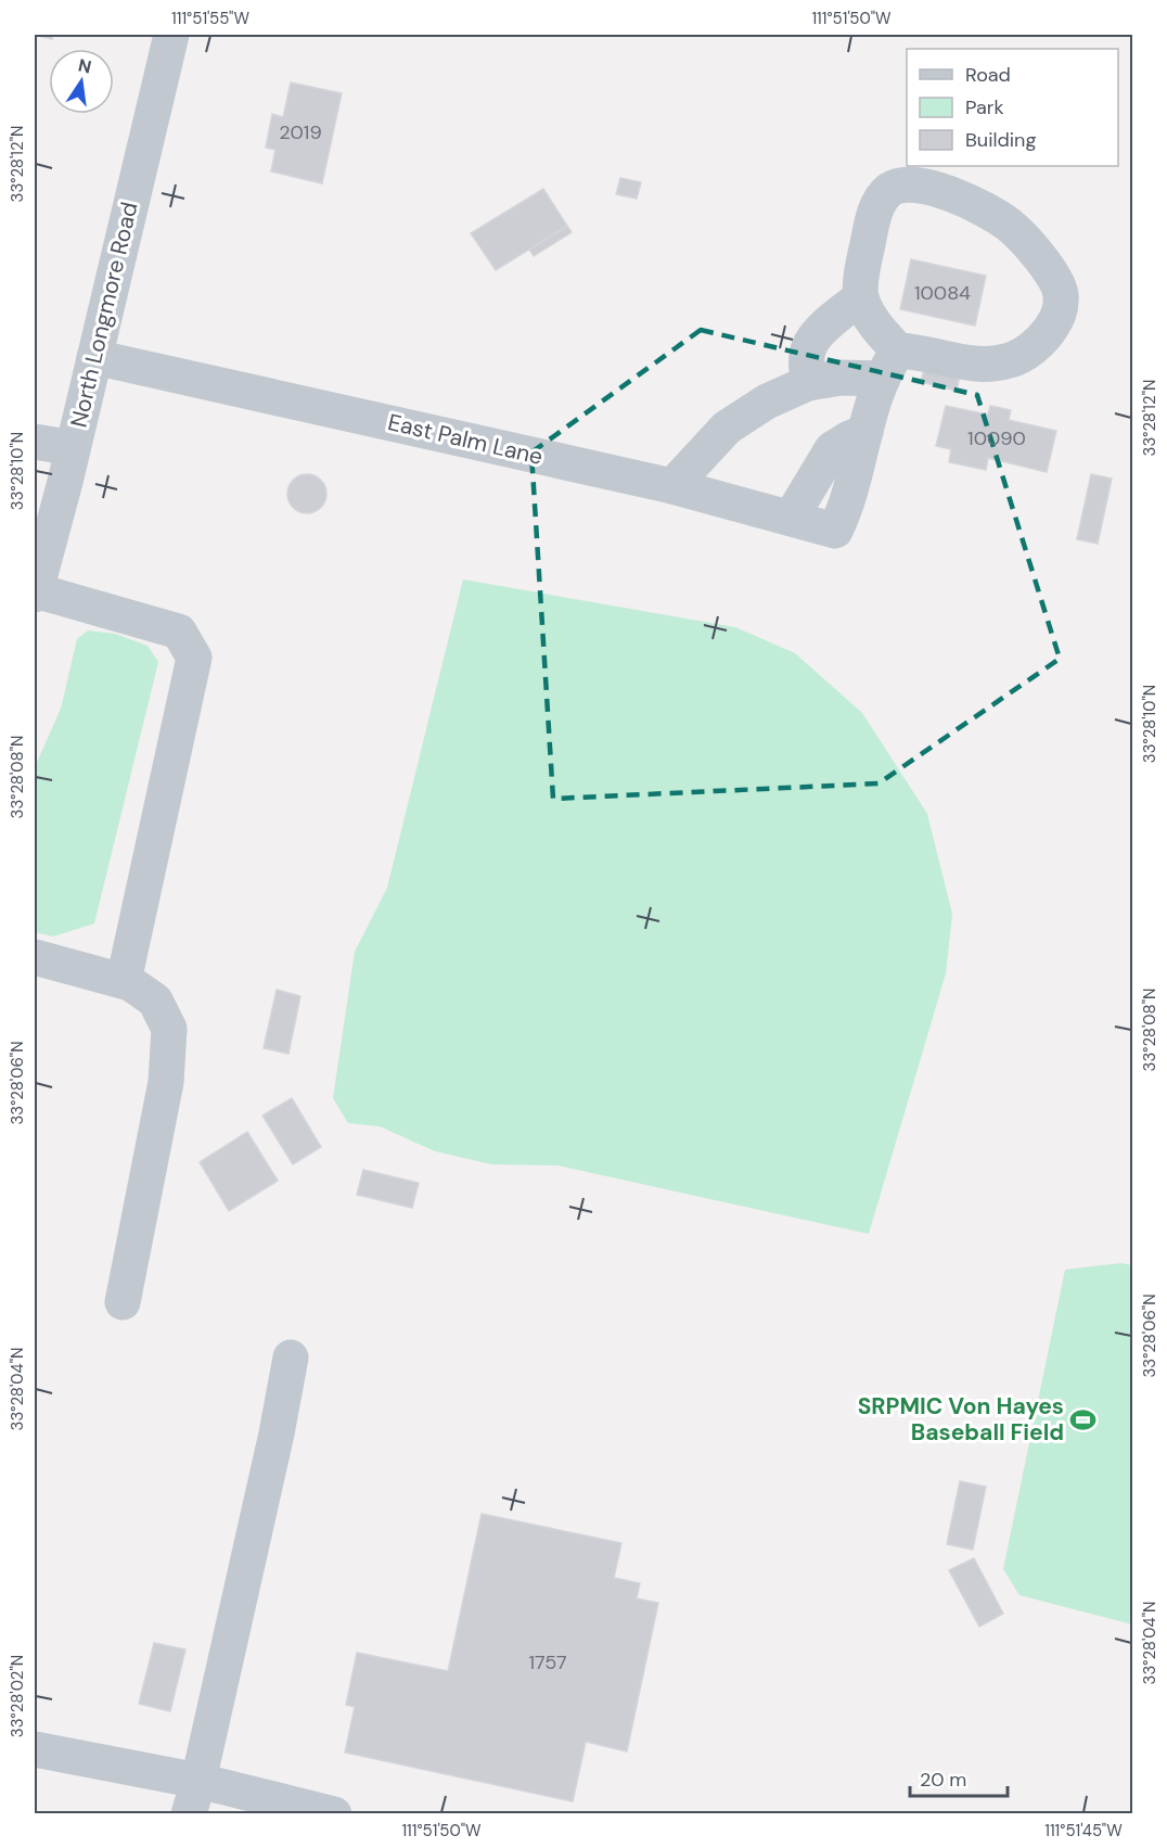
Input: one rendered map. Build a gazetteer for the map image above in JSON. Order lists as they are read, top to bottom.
{
  "streets": {
    "street": ["North Longmore Road", "East Palm Lane"]
  },
  "crossings": [
    ["North Longmore Road", "East Palm Lane"]
  ],
  "places": {
    "sports": ["SRPMIC Von Hayes Baseball Field"]
  },
  "house_numbers": [
    "2019",
    "10084",
    "10090",
    "1757"
  ],
  "legend": ["Road", "Park", "Building"],
  "scale_bar": "20 m",
  "north": "top",
  "coordinates": [
    "111°51'55\"W",
    "111°51'50\"W",
    "33°28'12\"N",
    "33°28'10\"N",
    "33°28'08\"N",
    "33°28'06\"N",
    "33°28'04\"N",
    "33°28'02\"N",
    "111°51'45\"W"
  ]
}
